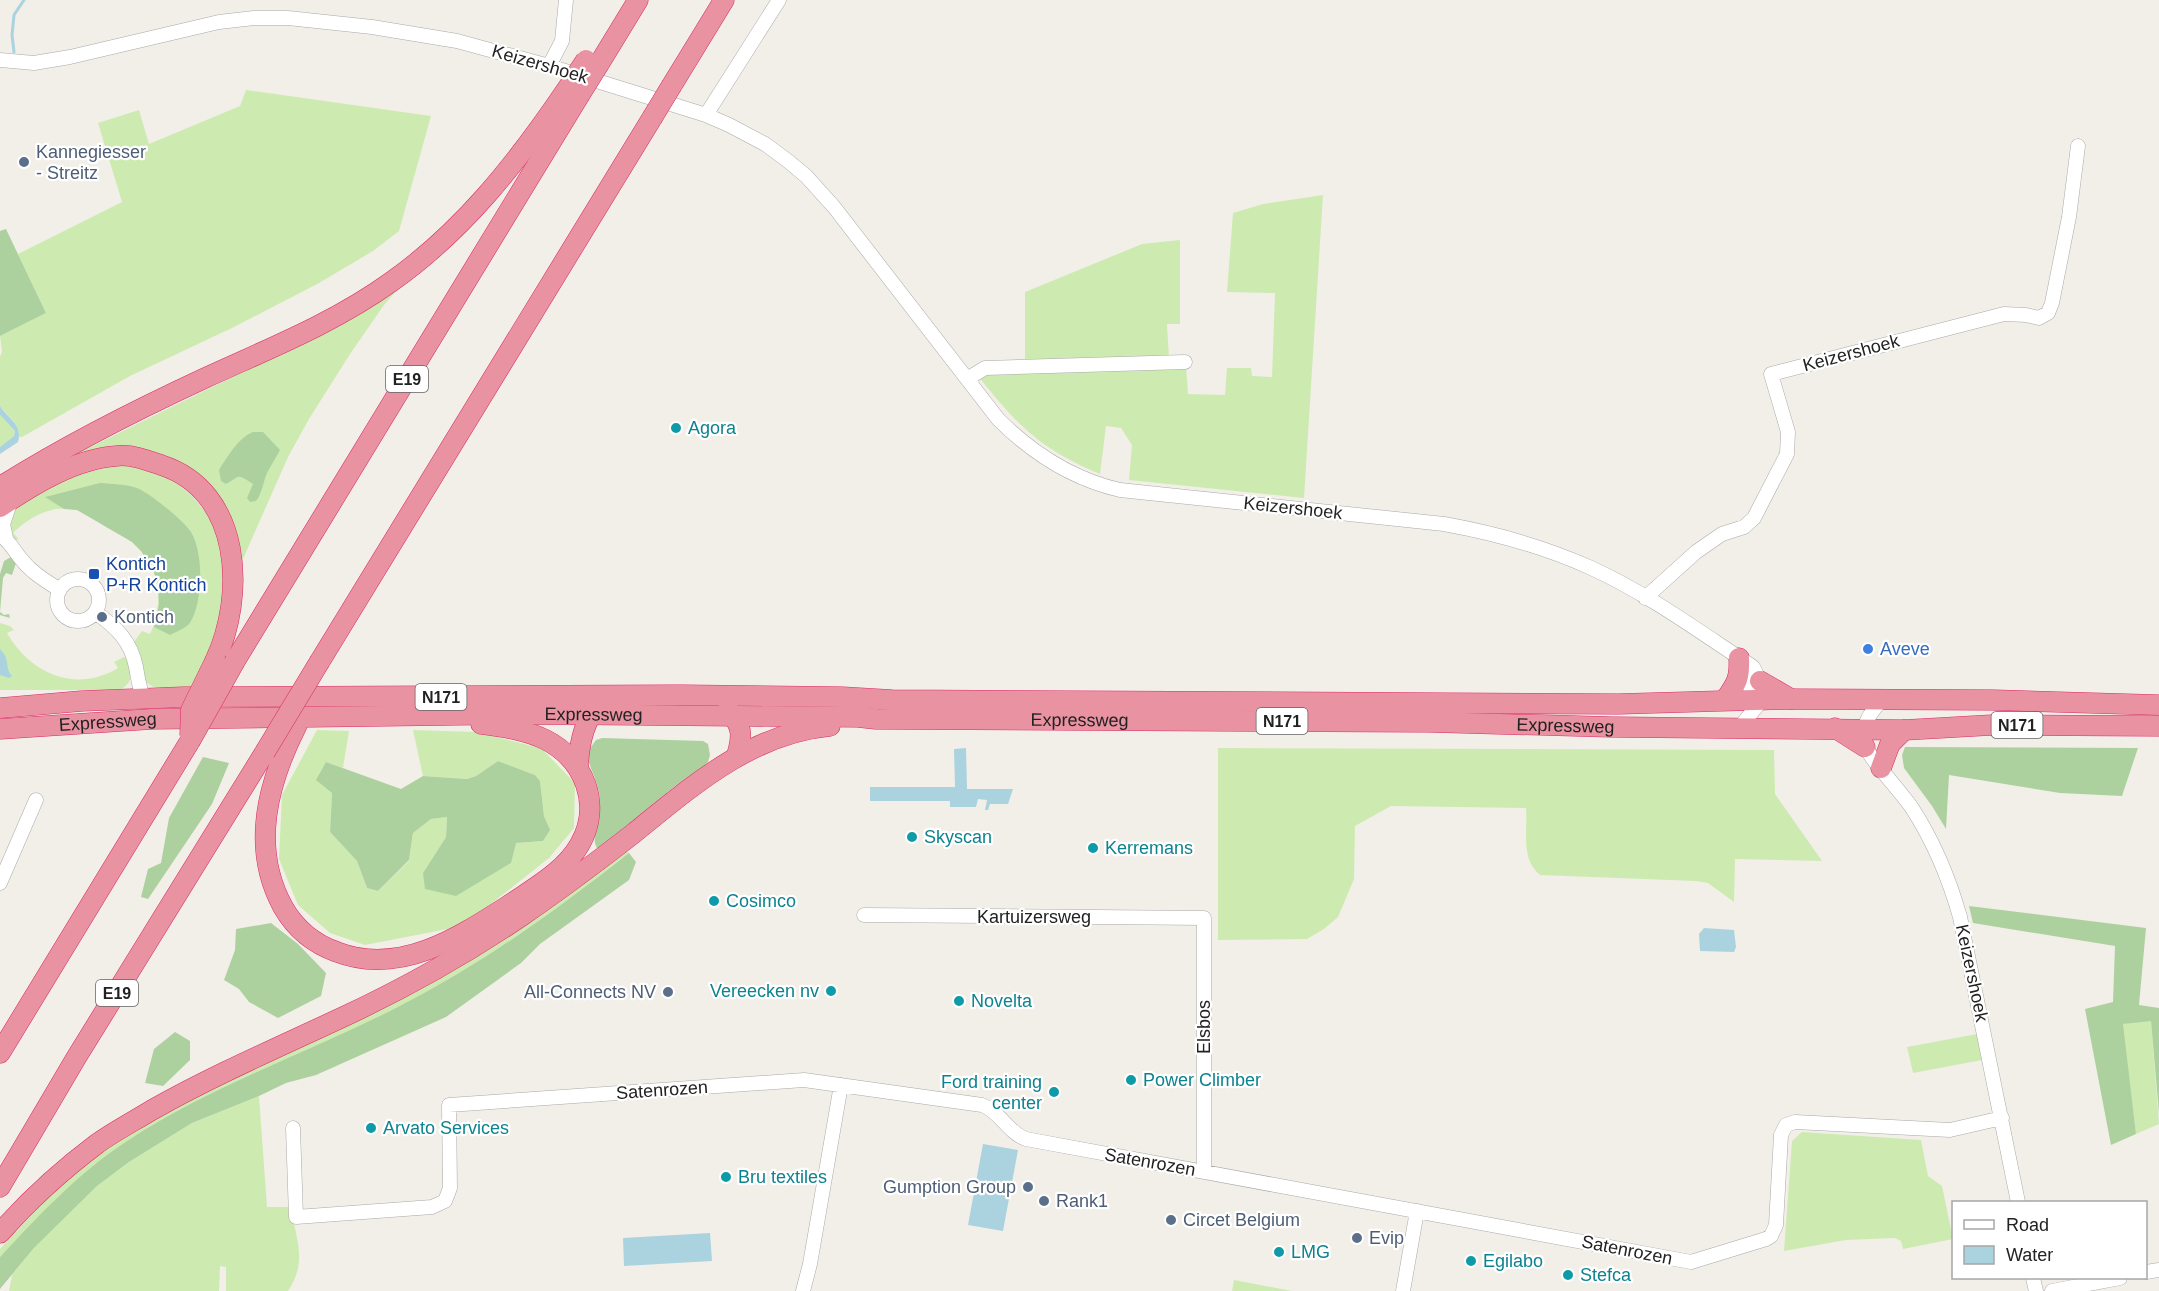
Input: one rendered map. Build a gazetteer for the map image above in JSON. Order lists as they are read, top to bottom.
{
  "streets": {
    "highway": ["E19", "N171", "Expressweg"],
    "street": [
      "Keizershoek",
      "Kartuizersweg",
      "Elsbos",
      "Satenrozen"
    ]
  },
  "crossings": [
    ["Keizershoek", "N171"],
    ["Keizershoek", "Expressweg"],
    ["Keizershoek", "Satenrozen"],
    ["N171", "Expressweg"],
    ["Kartuizersweg", "Elsbos"],
    ["Elsbos", "Satenrozen"]
  ],
  "places": {
    "other": [
      "Kannegiesser - Streitz",
      "Agora",
      "Kontich",
      "Aveve",
      "Skyscan",
      "Kerremans",
      "Cosimco",
      "Vereecken nv",
      "All-Connects NV",
      "Novelta",
      "Power Climber",
      "Ford training center",
      "Arvato Services",
      "Bru textiles",
      "Gumption Group",
      "Rank1",
      "Circet Belgium",
      "Evip",
      "LMG",
      "Egilabo",
      "Stefca"
    ],
    "transit": ["Kontich P+R Kontich"]
  },
  "legend": ["Road", "Water"]
}
